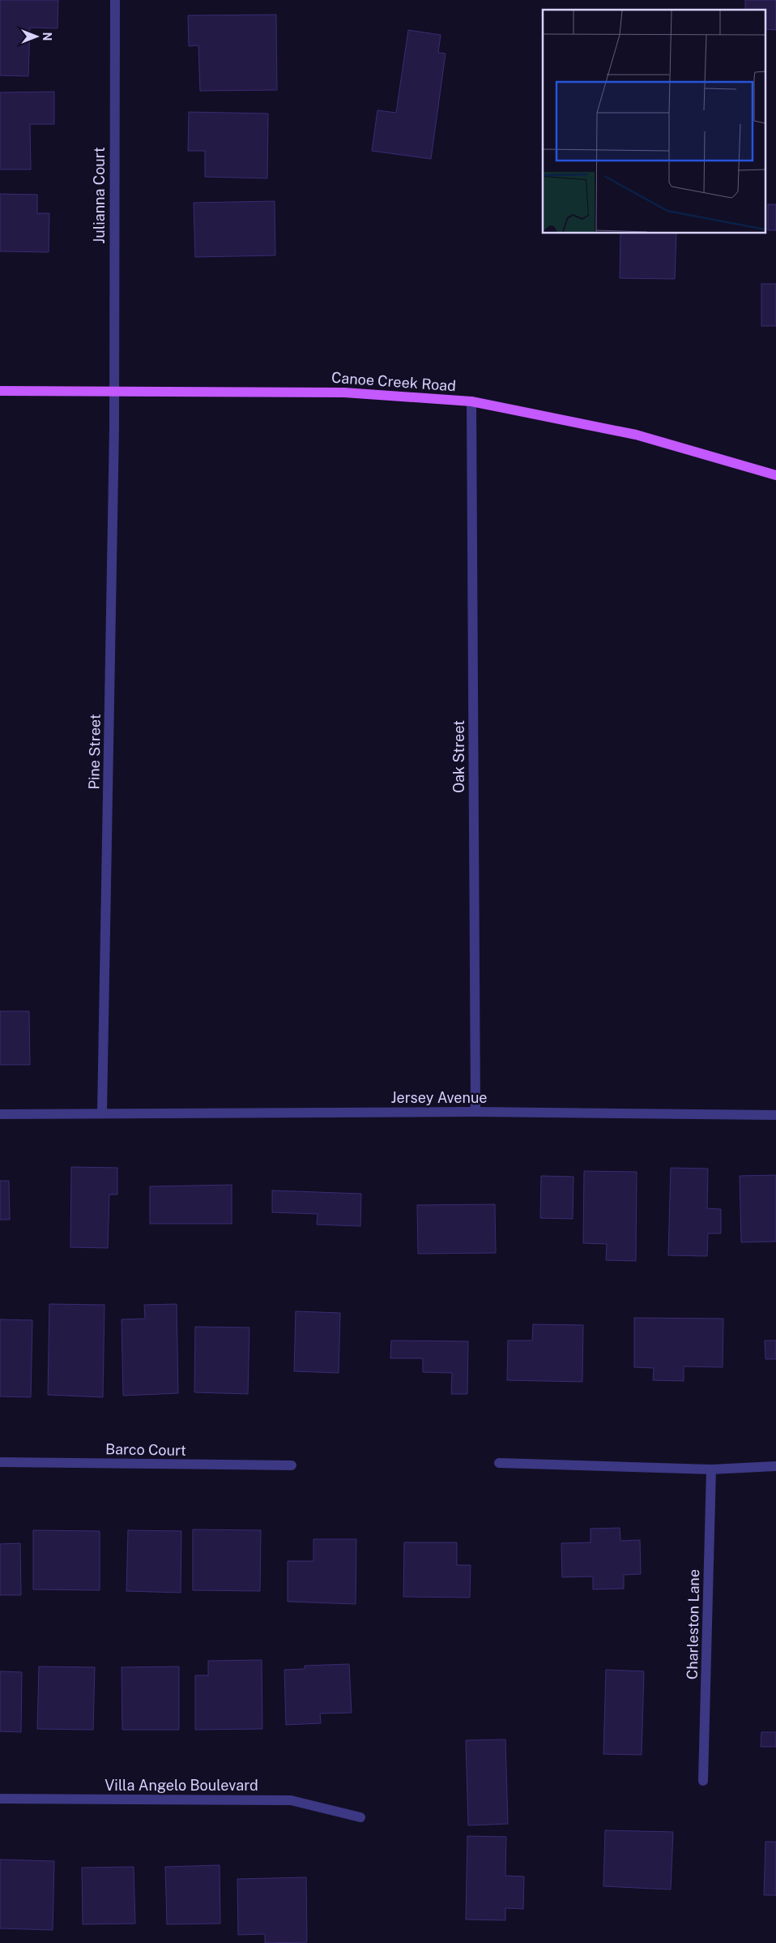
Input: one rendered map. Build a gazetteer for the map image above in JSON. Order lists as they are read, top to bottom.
{
  "streets": {
    "main road": ["Canoe Creek Road"],
    "street": [
      "Julianna Court",
      "Pine Street",
      "Oak Street",
      "Jersey Avenue",
      "Barco Court",
      "Charleston Lane",
      "Villa Angelo Boulevard"
    ]
  },
  "crossings": [
    ["Julianna Court", "Canoe Creek Road"],
    ["Julianna Court", "Pine Street"],
    ["Canoe Creek Road", "Pine Street"],
    ["Canoe Creek Road", "Oak Street"],
    ["Pine Street", "Jersey Avenue"],
    ["Oak Street", "Jersey Avenue"]
  ],
  "north": "right"
}
